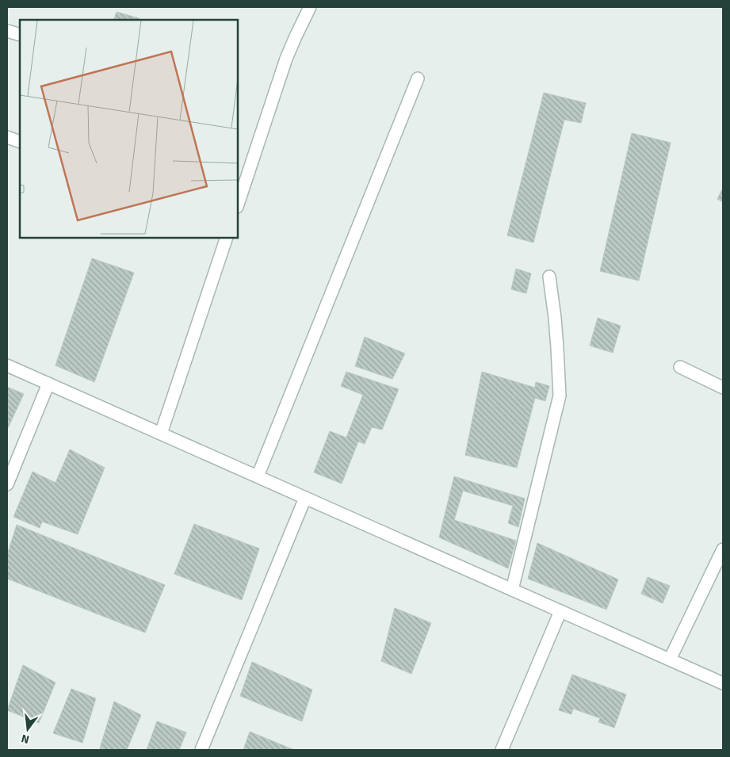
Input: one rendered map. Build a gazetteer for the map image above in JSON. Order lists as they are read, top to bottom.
{
  "north": "bottom"
}
